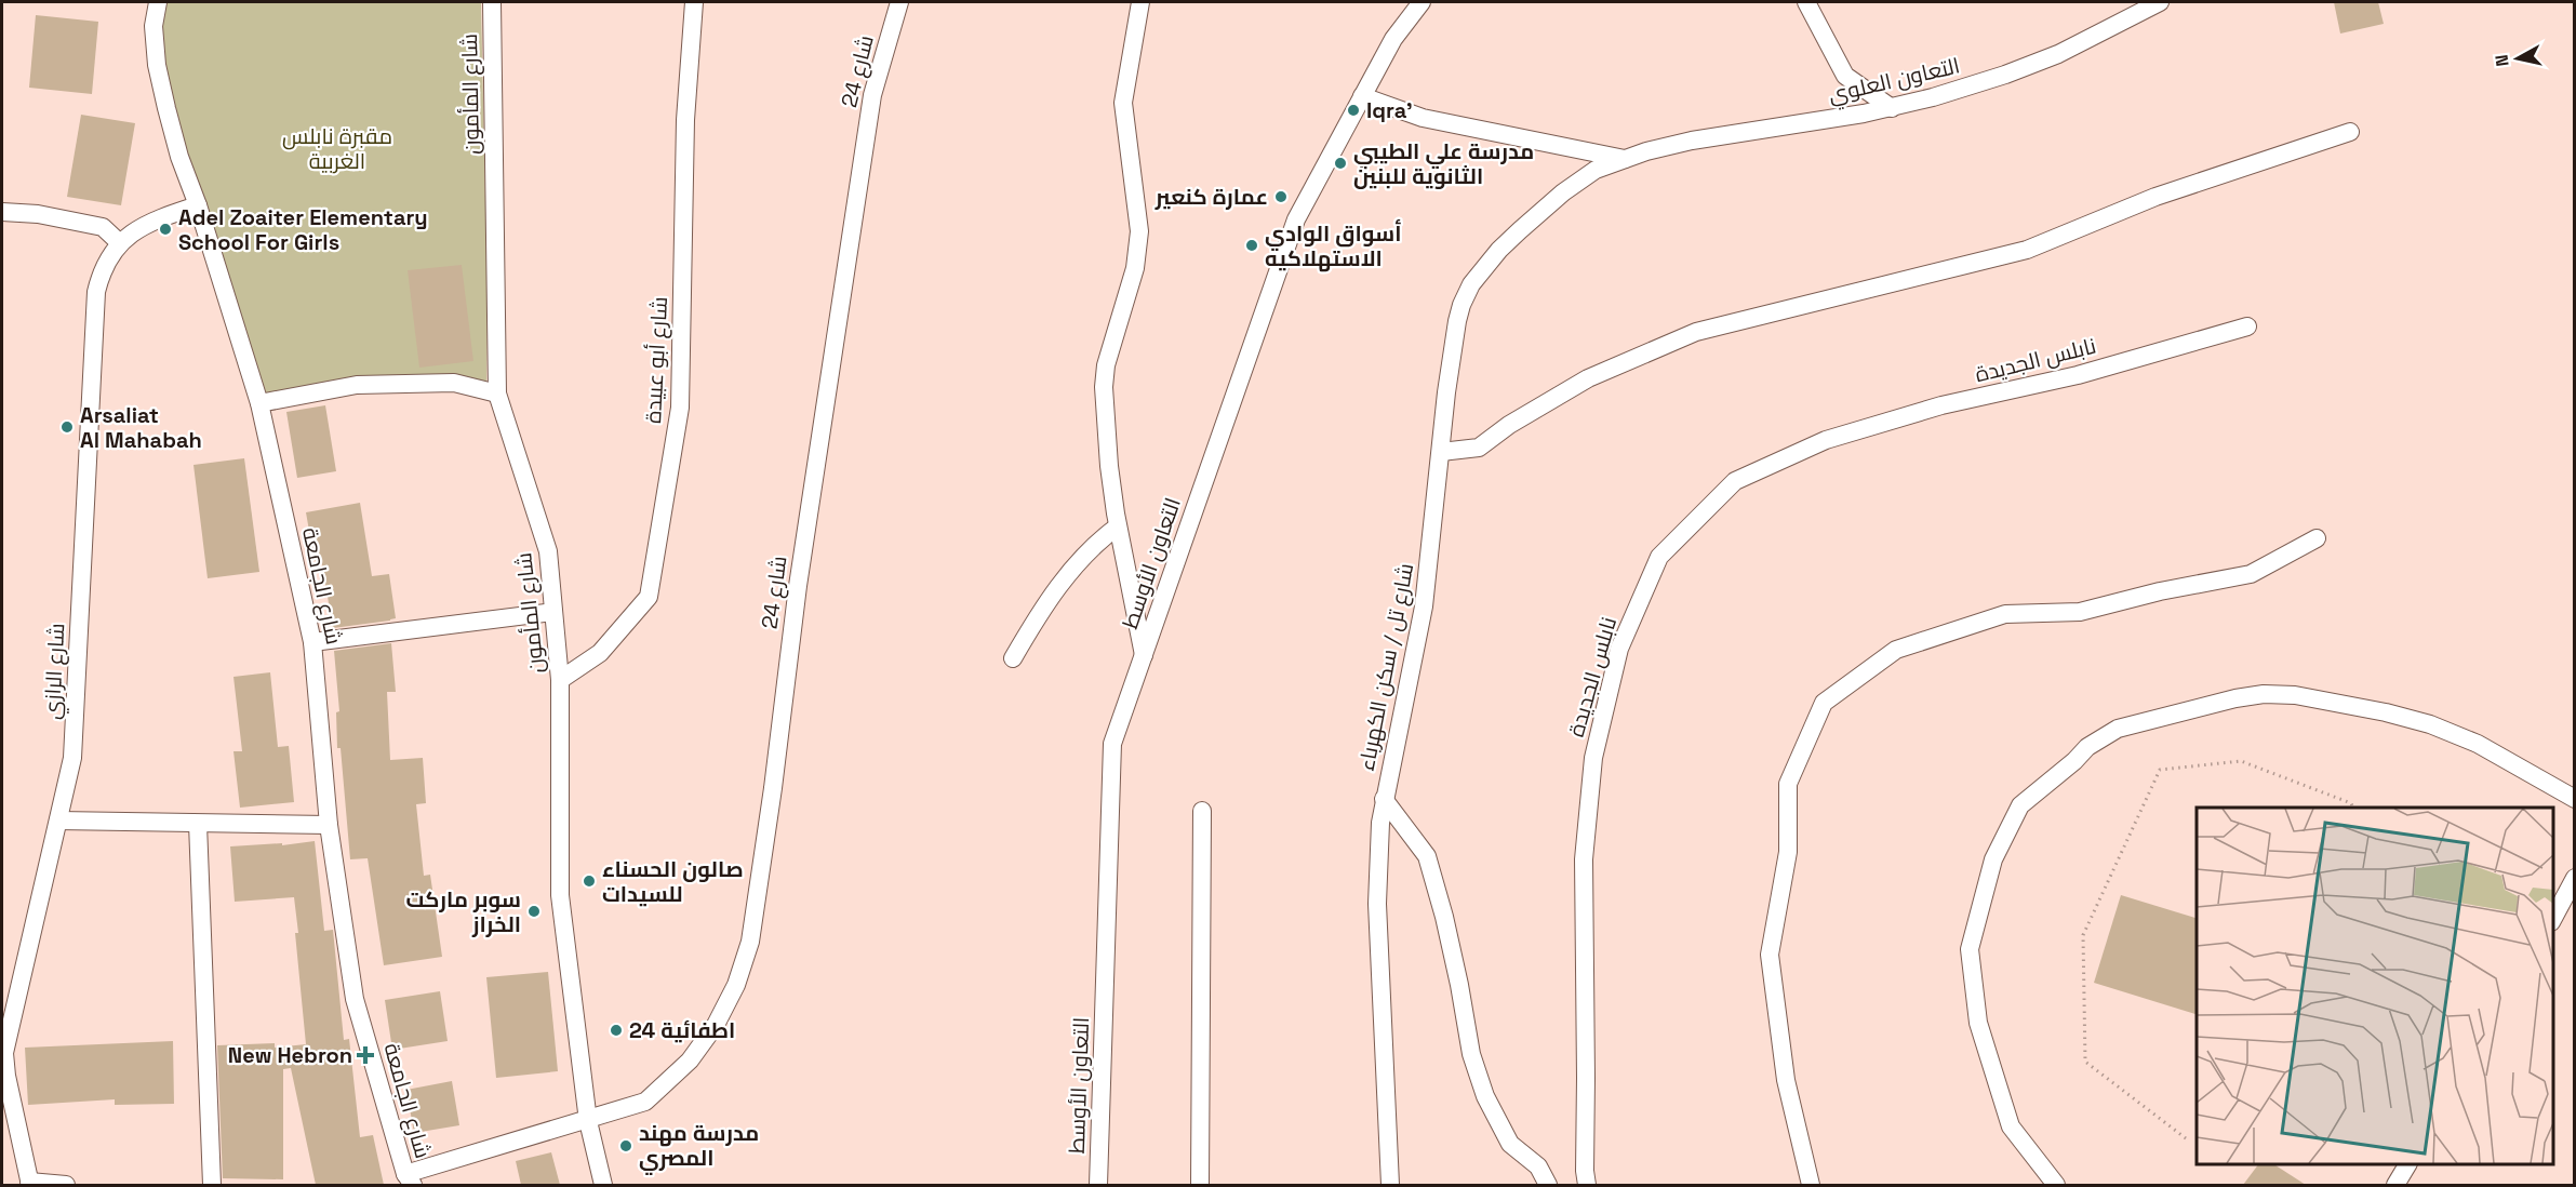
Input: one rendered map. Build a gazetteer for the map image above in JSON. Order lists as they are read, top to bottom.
{
  "streets": {
    "street": [
      "شارع 24",
      "التعاون العلوي",
      "شارع المأمون",
      "شارع أبو عبيدة",
      "نابلس الجديدة",
      "التعاون الأوسط",
      "شارع الجامعة",
      "شارع تل / سكن الكهرباء",
      "شارع الرازي"
    ]
  },
  "crossings": [
    ["شارع 24", "شارع المأمون"],
    ["شارع 24", "شارع الجامعة"],
    ["التعاون العلوي", "شارع تل / سكن الكهرباء"],
    ["شارع المأمون", "شارع أبو عبيدة"],
    ["شارع الجامعة", "شارع الرازي"]
  ],
  "parks": ["مقبرة نابلس الغربية"],
  "places": {
    "other": [
      "Iqra'",
      "مدرسة علي الطيبي الثانوية للبنين",
      "عمارة كنعير",
      "Adel Zoaiter Elementary School For Girls",
      "أسواق الوادي الاستهلاكيه",
      "Arsaliat Al Mahabah",
      "صالون الحسناء للسيدات",
      "سوبر ماركت الخراز",
      "اطفائية 24",
      "مدرسة مهند المصري"
    ],
    "health": ["New Hebron"]
  },
  "north": "left"
}
